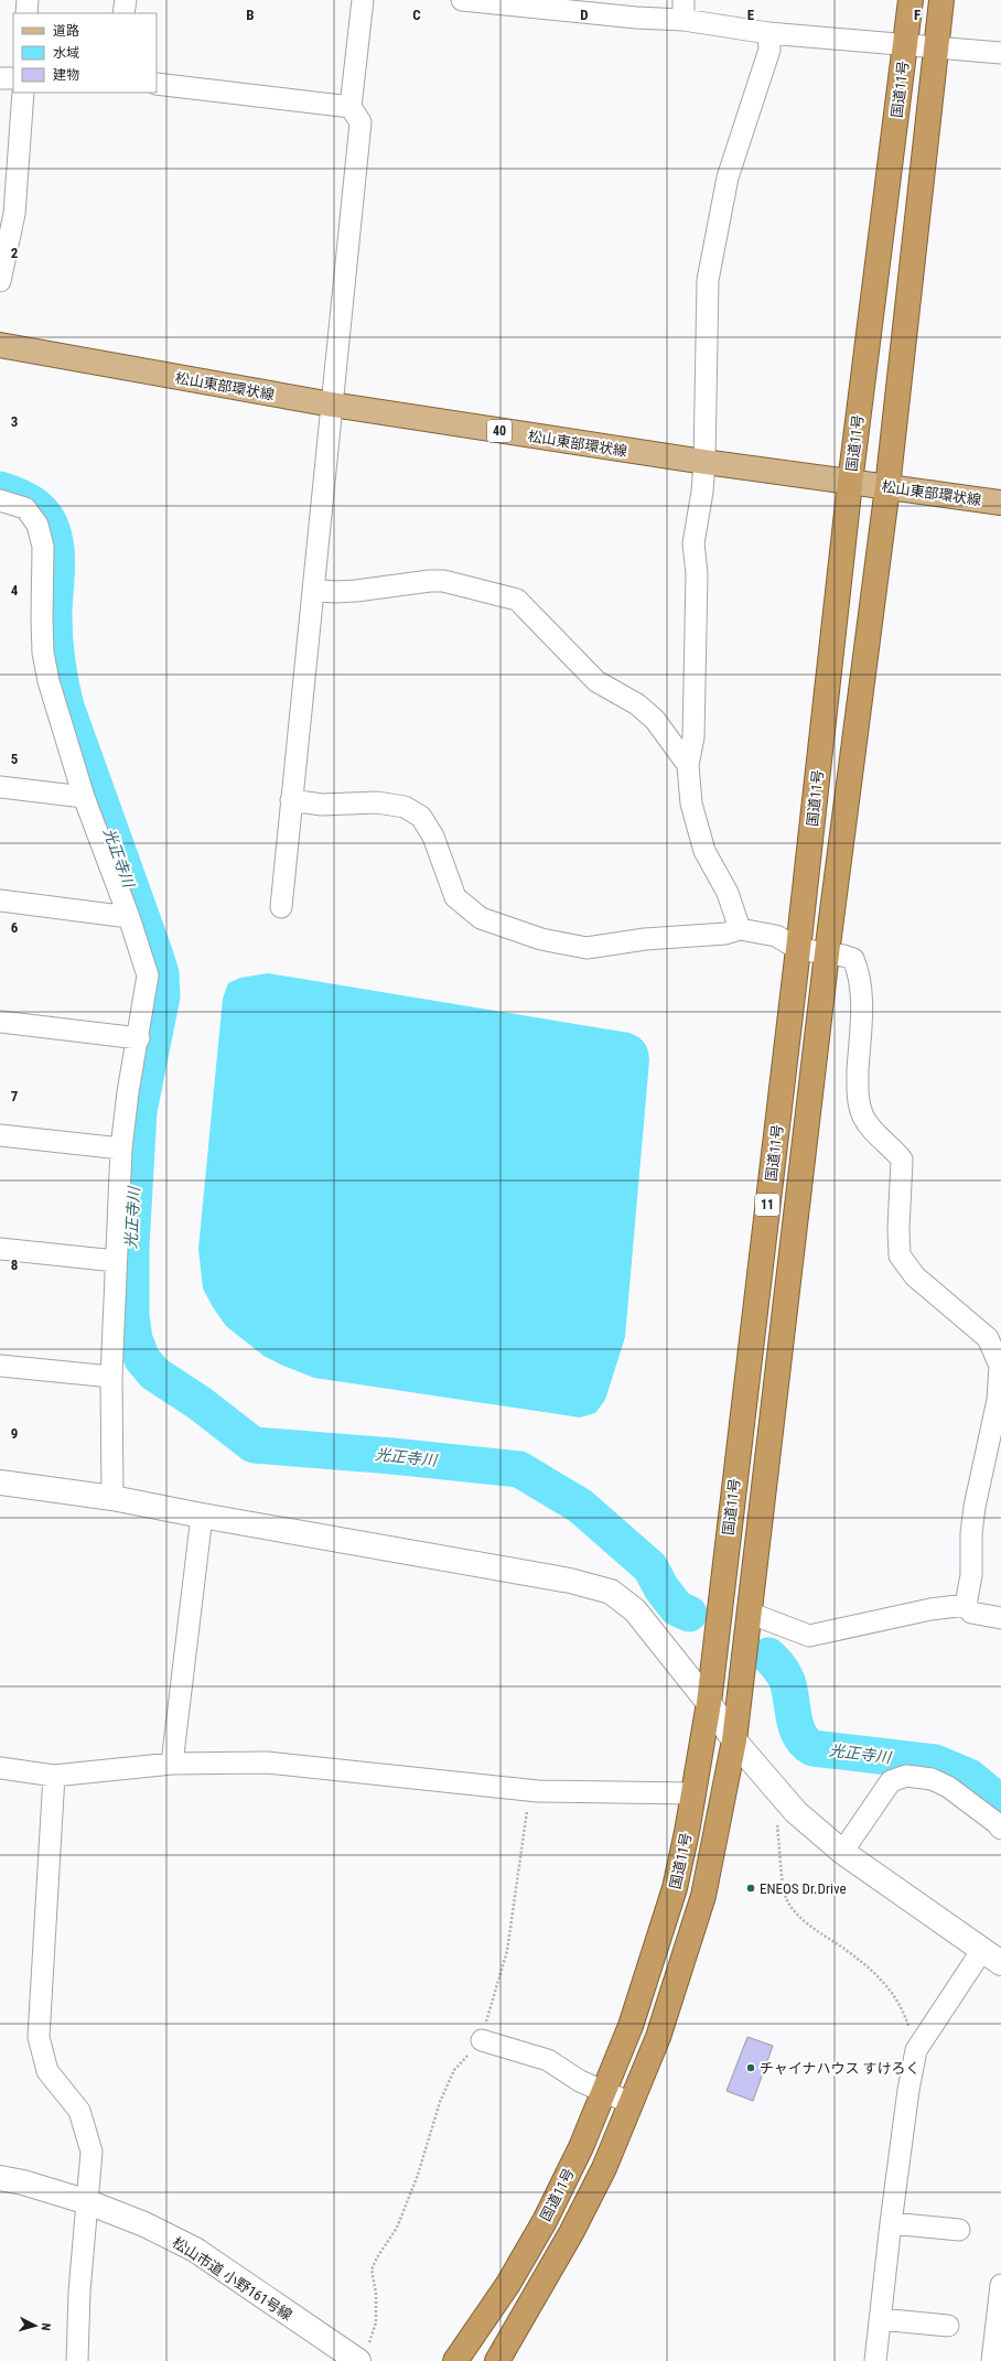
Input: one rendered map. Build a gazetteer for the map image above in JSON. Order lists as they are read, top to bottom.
{
  "streets": {
    "highway": ["国道11号", "11"],
    "main road": ["松山東部環状線", "40"],
    "street": ["松山市道 小野161号線"]
  },
  "crossings": [
    ["国道11号", "松山東部環状線"]
  ],
  "water": ["光正寺川"],
  "places": ["ENEOS Dr.Drive", "チャイナハウス すけろく"],
  "legend": ["道路", "水域", "建物"],
  "north": "right",
  "grid": {
    "columns": [
      "B",
      "C",
      "D",
      "E",
      "F"
    ],
    "rows": [
      "2",
      "3",
      "4",
      "5",
      "6",
      "7",
      "8",
      "9"
    ]
  }
}
